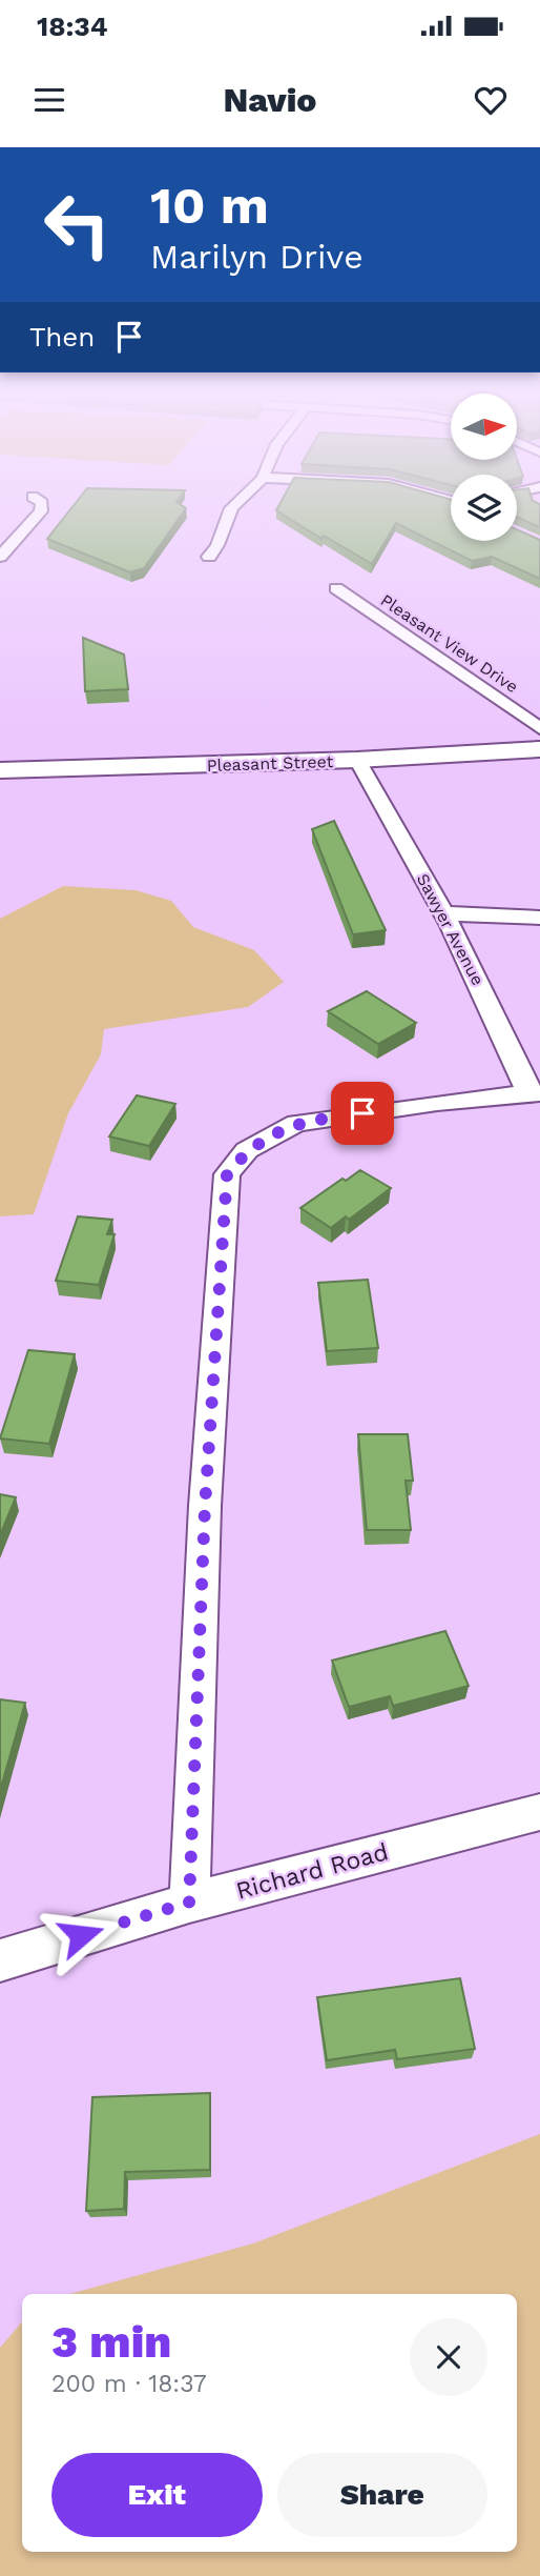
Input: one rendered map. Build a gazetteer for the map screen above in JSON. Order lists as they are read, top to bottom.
{
  "streets": {
    "main road": ["Pleasant Street"],
    "street": ["Pleasant View Drive", "Sawyer Avenue", "Richard Road"]
  },
  "crossings": [
    ["Pleasant Street", "Sawyer Avenue"]
  ],
  "north": "right",
  "page": {
    "status": "18:34",
    "header": "Navio",
    "turn": ["10 m", "Marilyn Drive"],
    "then": "Then",
    "heading": ["3 min", "200 m · 18:37"],
    "buttons": ["Exit", "Share"]
  }
}
